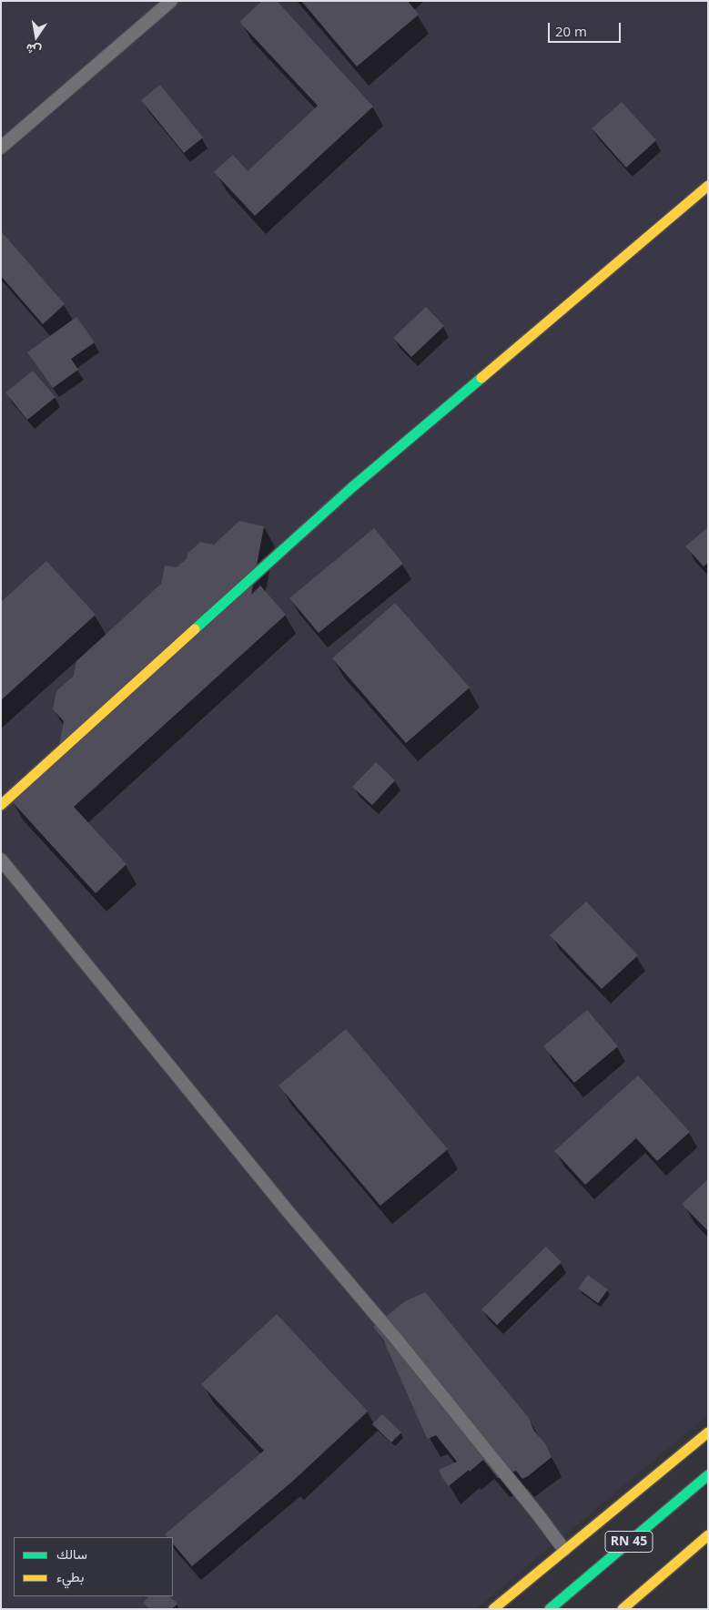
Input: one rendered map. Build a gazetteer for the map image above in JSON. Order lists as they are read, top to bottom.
{
  "streets": {
    "main road": ["RN 45"]
  },
  "legend": ["سالك", "بطيء"],
  "scale_bar": "20 m",
  "north": "bottom"
}
